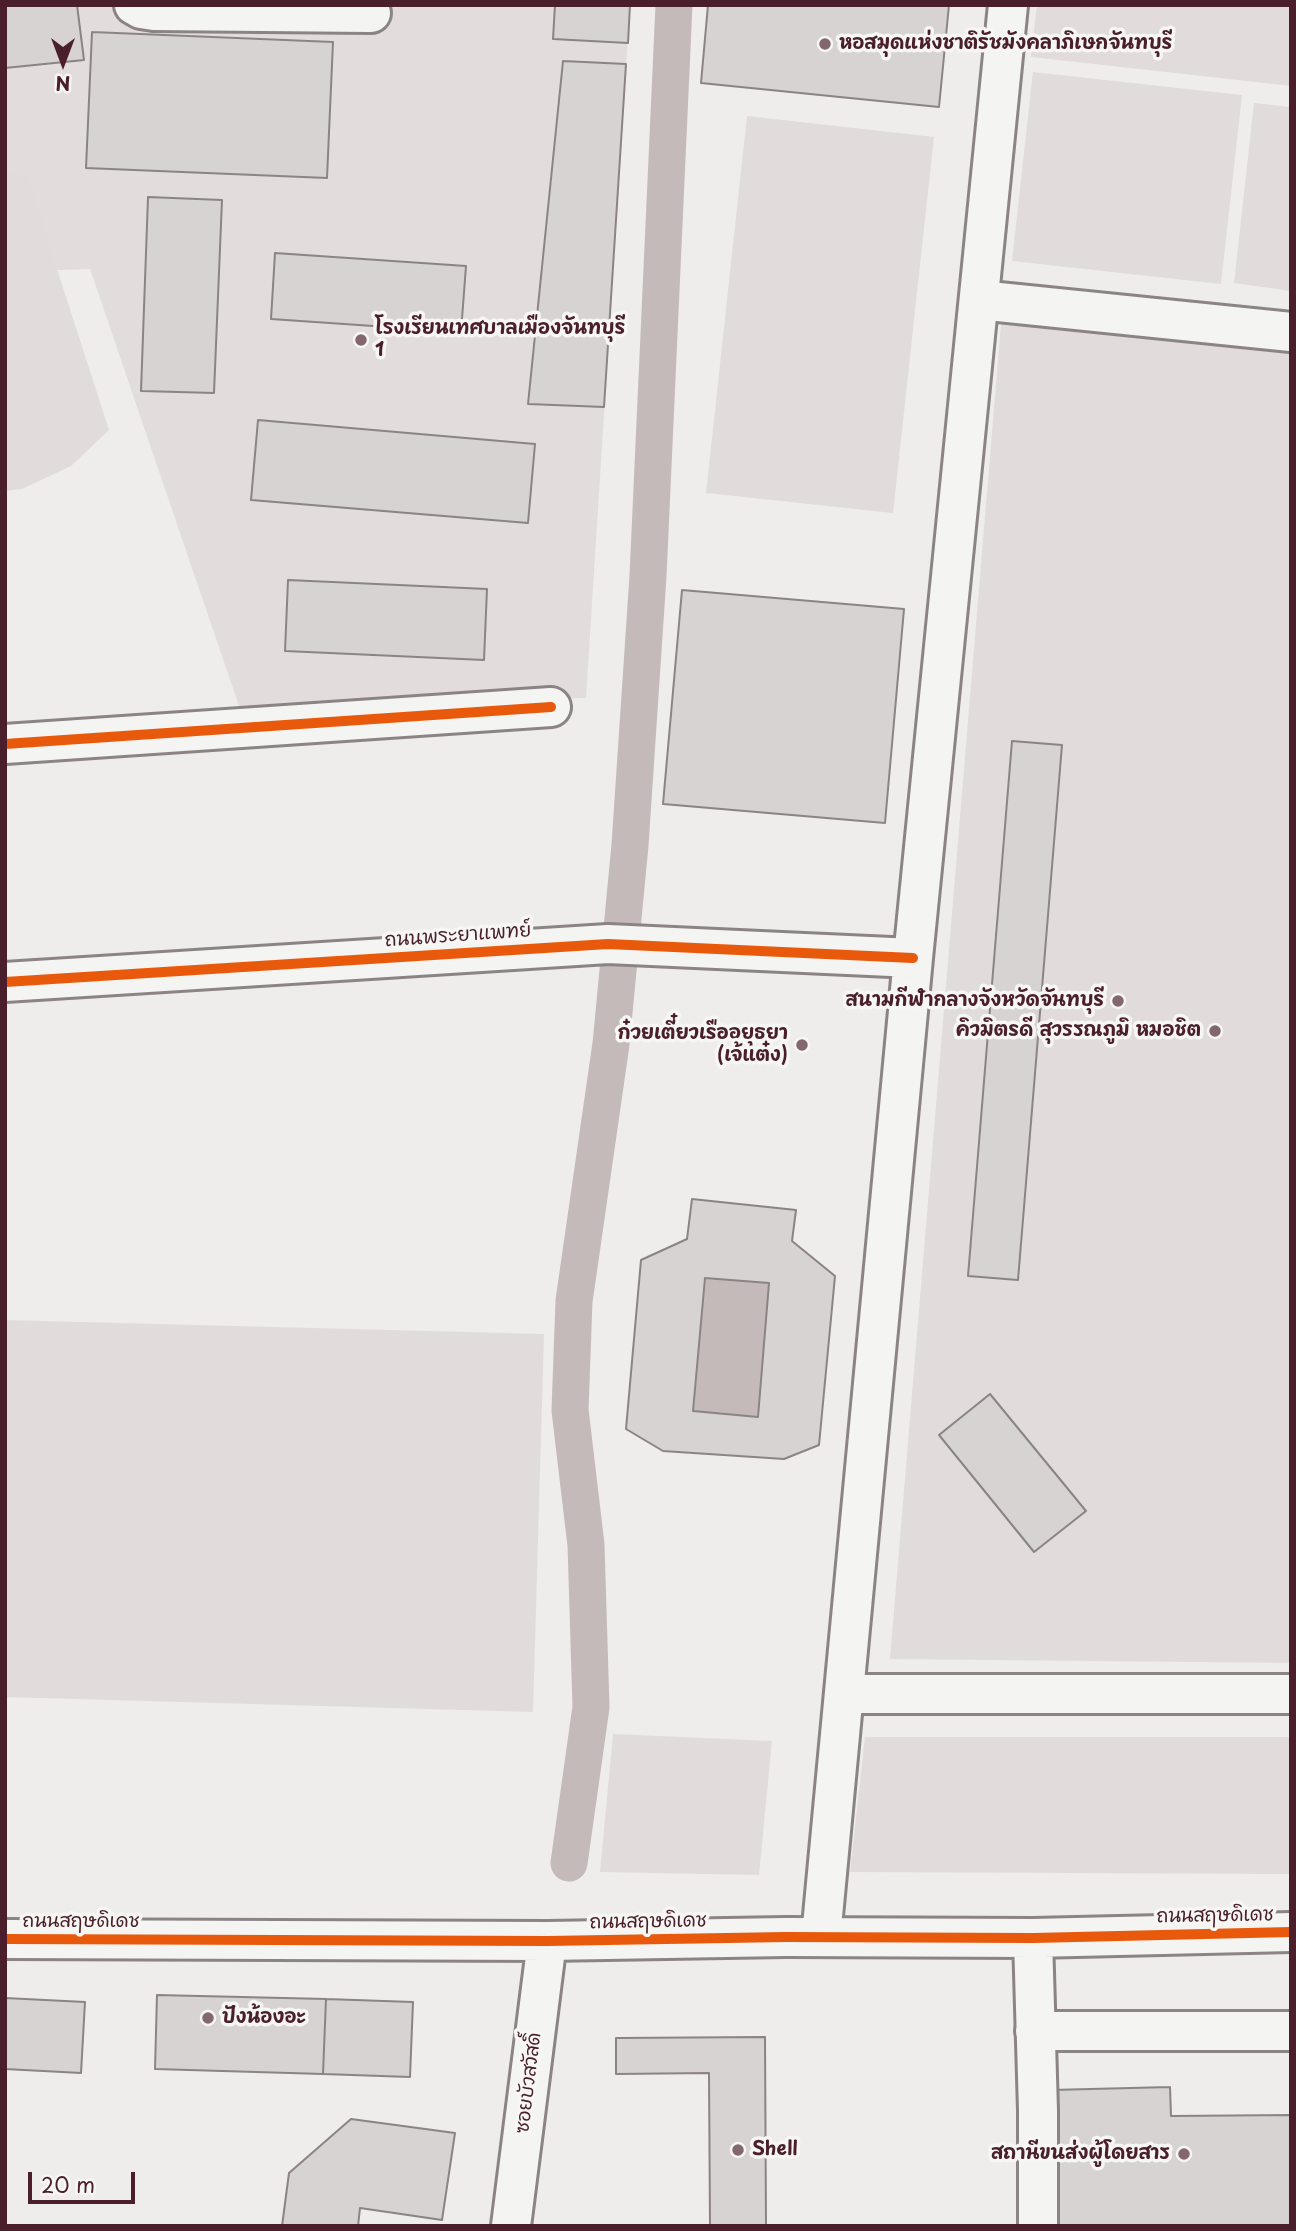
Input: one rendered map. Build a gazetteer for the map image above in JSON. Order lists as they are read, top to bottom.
{
  "streets": {
    "street": ["ถนนพระยาแพทย์", "ถนนสฤษดิเดช", "ซอยบัวสวัสดิ์"]
  },
  "crossings": [
    ["ถนนสฤษดิเดช", "ซอยบัวสวัสดิ์"]
  ],
  "places": [
    "หอสมุดแห่งชาติรัชมังคลาภิเษกจันทบุรี",
    "โรงเรียนเทศบาลเมืองจันทบุรี 1",
    "สนามกีฬากลางจังหวัดจันทบุรี",
    "คิวมิตรดี สุวรรณภูมิ หมอชิต",
    "ก๋วยเตี๋ยวเรืออยุธยา (เจ้แต๋ง)",
    "ปังน้องอะ",
    "Shell",
    "สถานีขนส่งผู้โดยสาร"
  ],
  "scale_bar": "20 m",
  "north": "bottom"
}
